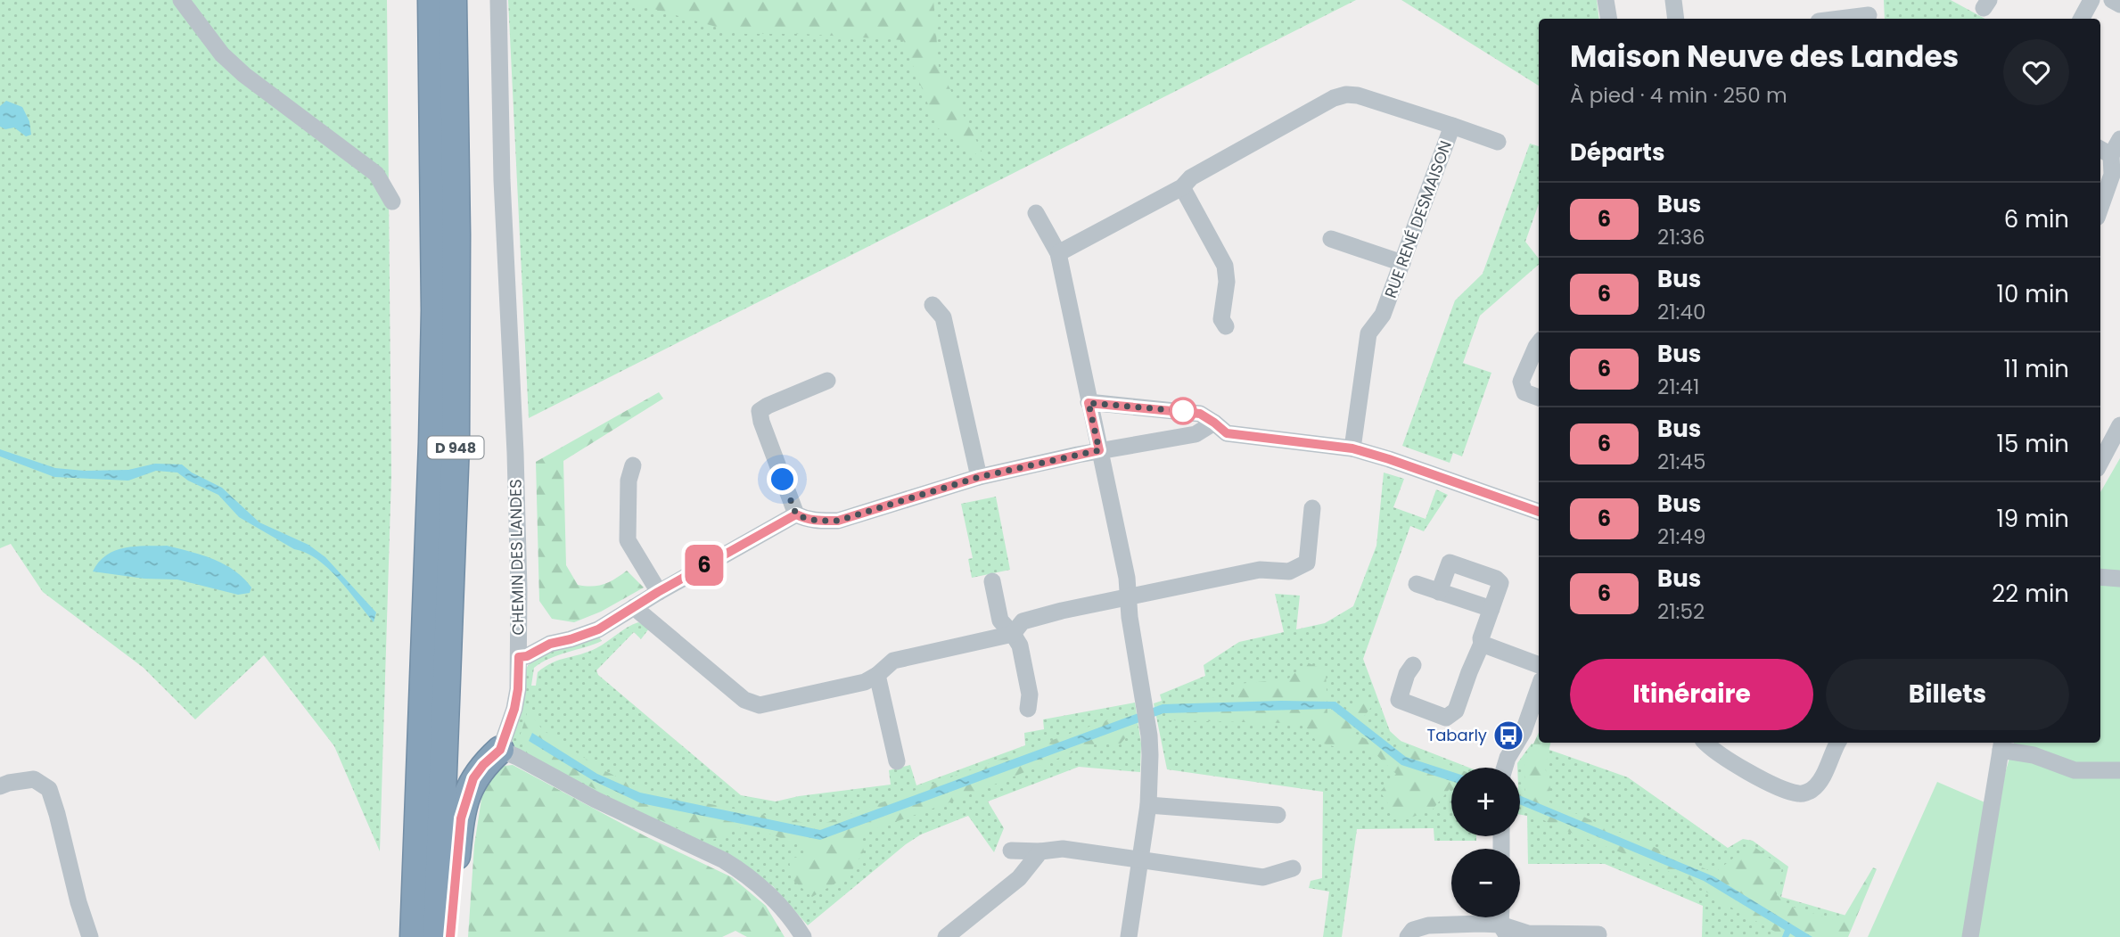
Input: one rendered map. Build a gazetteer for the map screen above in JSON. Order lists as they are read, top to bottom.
{
  "streets": {
    "highway": ["D 948"],
    "street": ["RUE RENÉ DESMAISON", "CHEMIN DES LANDES"]
  },
  "places": {
    "bus stop": ["Tabarly"]
  },
  "lines": ["bus line 6"],
  "page": {
    "on_map": "6",
    "heading": [
      ["Maison Neuve des Landes", "À pied · 4 min · 250 m"],
      "Départs"
    ],
    "list": [
      {
        "mark": "6",
        "name": "Bus",
        "note": "21:36",
        "value": "6 min"
      },
      {
        "mark": "6",
        "name": "Bus",
        "note": "21:40",
        "value": "10 min"
      },
      {
        "mark": "6",
        "name": "Bus",
        "note": "21:41",
        "value": "11 min"
      },
      {
        "mark": "6",
        "name": "Bus",
        "note": "21:45",
        "value": "15 min"
      },
      {
        "mark": "6",
        "name": "Bus",
        "note": "21:49",
        "value": "19 min"
      },
      {
        "mark": "6",
        "name": "Bus",
        "note": "21:52",
        "value": "22 min"
      }
    ],
    "buttons": ["Itinéraire", "Billets"],
    "map_buttons": ["+", "−"]
  }
}
